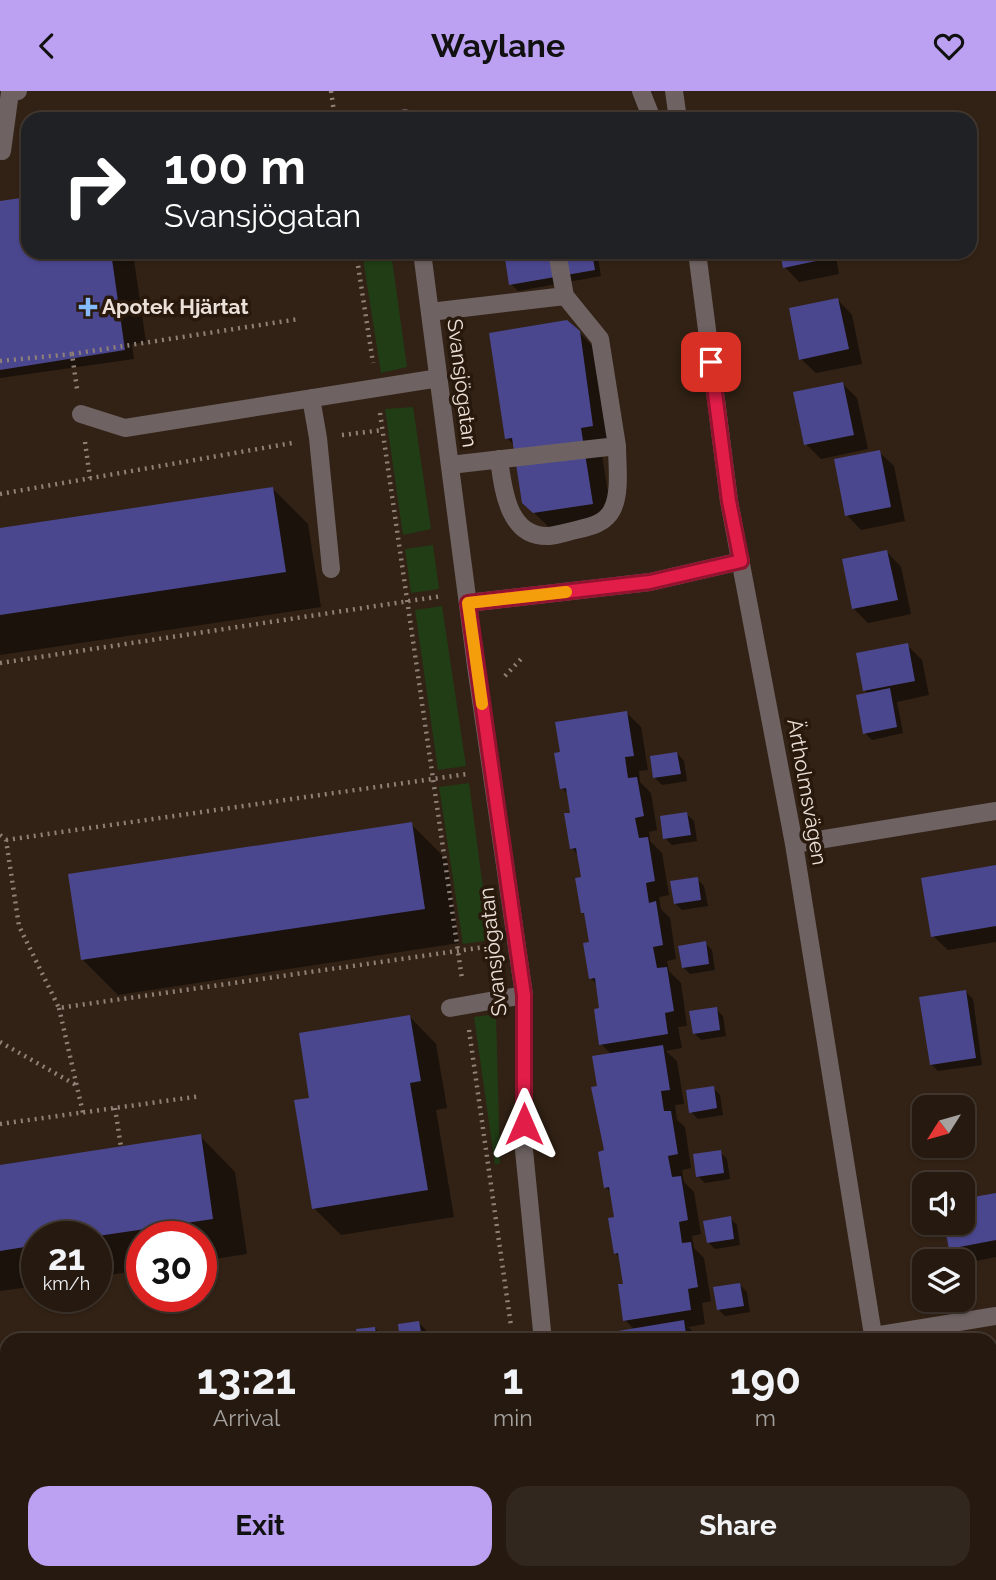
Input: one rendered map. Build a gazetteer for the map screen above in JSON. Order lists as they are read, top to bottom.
{
  "streets": {
    "street": ["Svansjögatan", "Ärtholmsvägen"]
  },
  "places": {
    "health": ["Apotek Hjärtat"]
  },
  "north": "bottom left",
  "page": {
    "header": "Waylane",
    "turn": ["100 m", "Svansjögatan"],
    "speed": "21 km/h",
    "limit": "30",
    "eta": [
      "13:21",
      "Arrival",
      "1",
      "min",
      "190",
      "m"
    ],
    "buttons": ["Exit", "Share"]
  }
}
